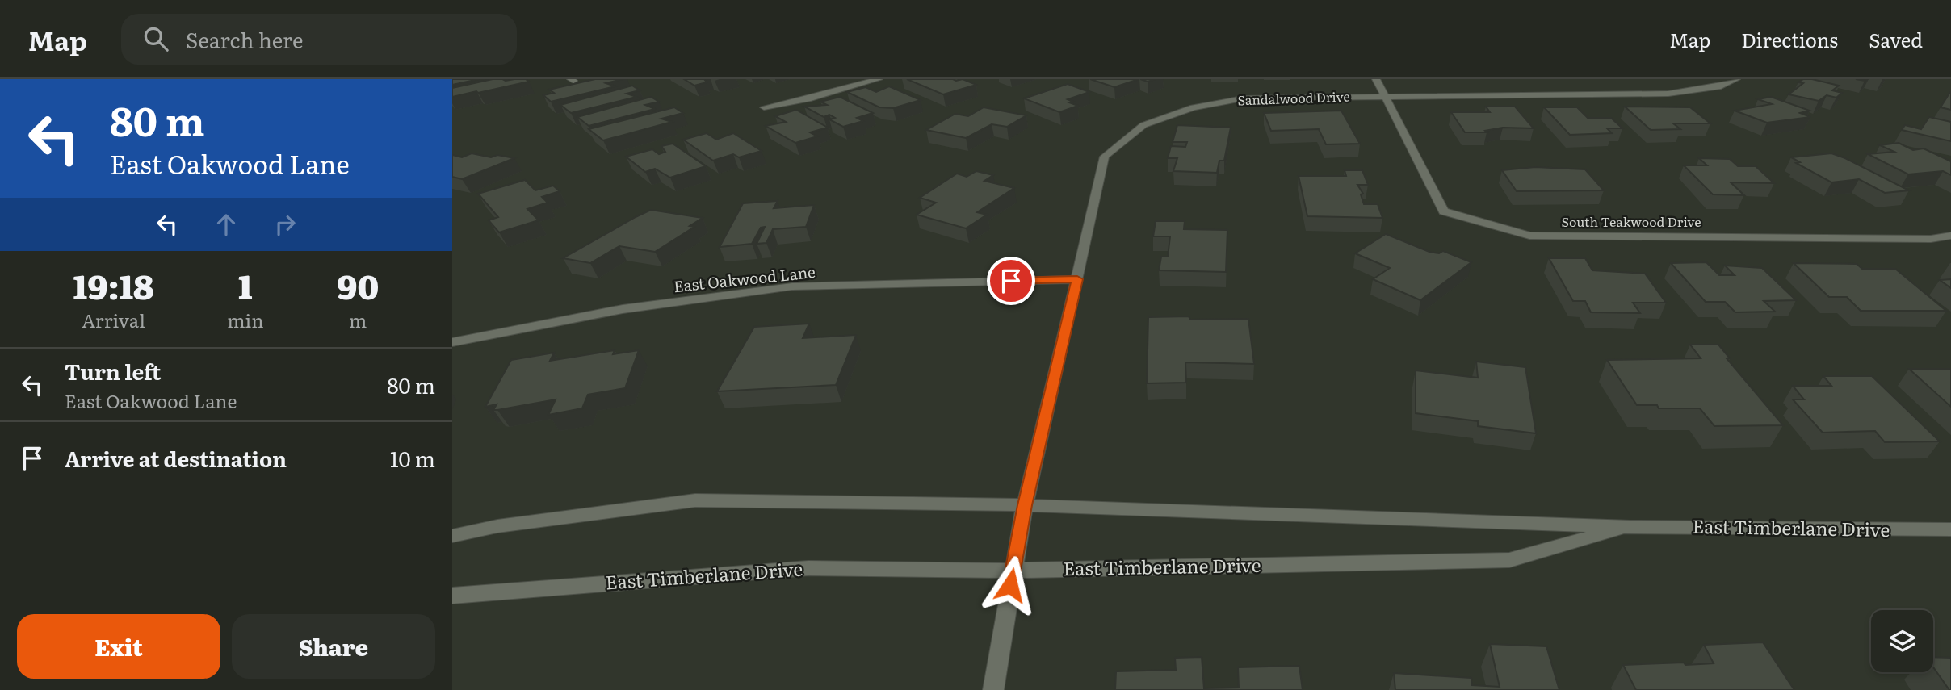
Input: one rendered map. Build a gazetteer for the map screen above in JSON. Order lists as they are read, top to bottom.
{
  "streets": {
    "street": [
      "Sandalwood Drive",
      "South Teakwood Drive",
      "East Oakwood Lane",
      "East Timberlane Drive"
    ]
  },
  "crossings": [
    ["Sandalwood Drive", "South Teakwood Drive"],
    ["Sandalwood Drive", "East Oakwood Lane"],
    ["Sandalwood Drive", "East Timberlane Drive"]
  ],
  "page": {
    "header": "Map",
    "search": "Search here",
    "nav": ["Map", "Directions", "Saved"],
    "turn": ["80 m", "East Oakwood Lane"],
    "eta": [
      "19:18",
      "Arrival",
      "1",
      "min",
      "90",
      "m"
    ],
    "list": [
      {
        "name": "Turn left",
        "note": "East Oakwood Lane",
        "value": "80 m"
      },
      {
        "name": "Arrive at destination",
        "value": "10 m"
      }
    ],
    "buttons": ["Exit", "Share"]
  }
}
